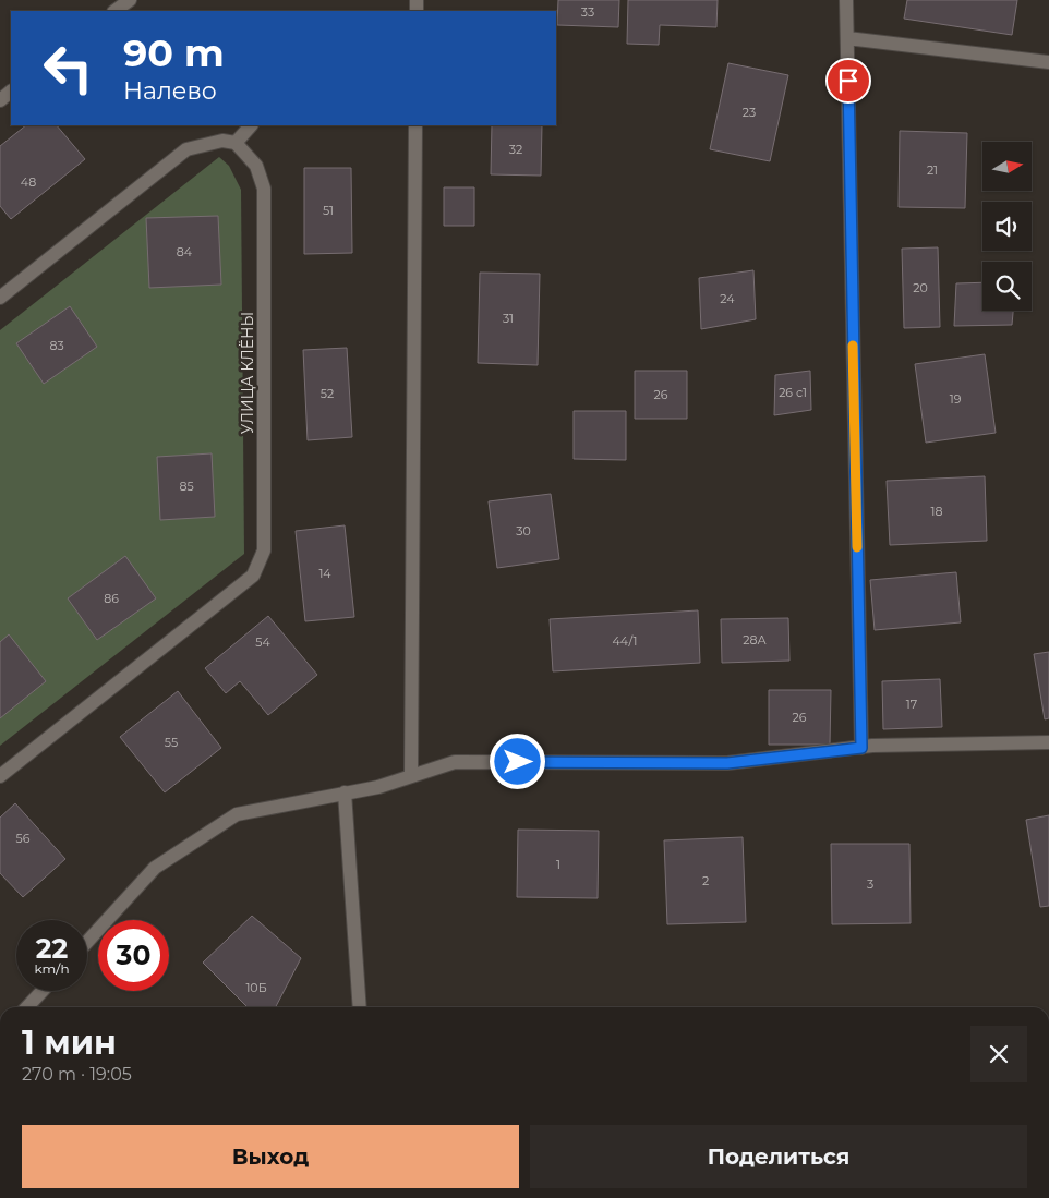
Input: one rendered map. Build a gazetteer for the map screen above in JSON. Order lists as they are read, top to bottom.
{
  "streets": {
    "street": ["УЛИЦА КЛЁНЫ"]
  },
  "house_numbers": [
    "33",
    "23",
    "32",
    "21",
    "48",
    "51",
    "84",
    "20",
    "24",
    "31",
    "83",
    "26 с1",
    "52",
    "26",
    "19",
    "85",
    "18",
    "30",
    "14",
    "86",
    "28А",
    "44/1",
    "54",
    "17",
    "26",
    "55",
    "56",
    "1",
    "2",
    "3",
    "10Б"
  ],
  "north": "right",
  "page": {
    "turn": ["90 m", "Налево"],
    "speed": "22 km/h",
    "limit": "30",
    "heading": ["1 мин", "270 m · 19:05"],
    "buttons": ["Выход", "Поделиться"]
  }
}
